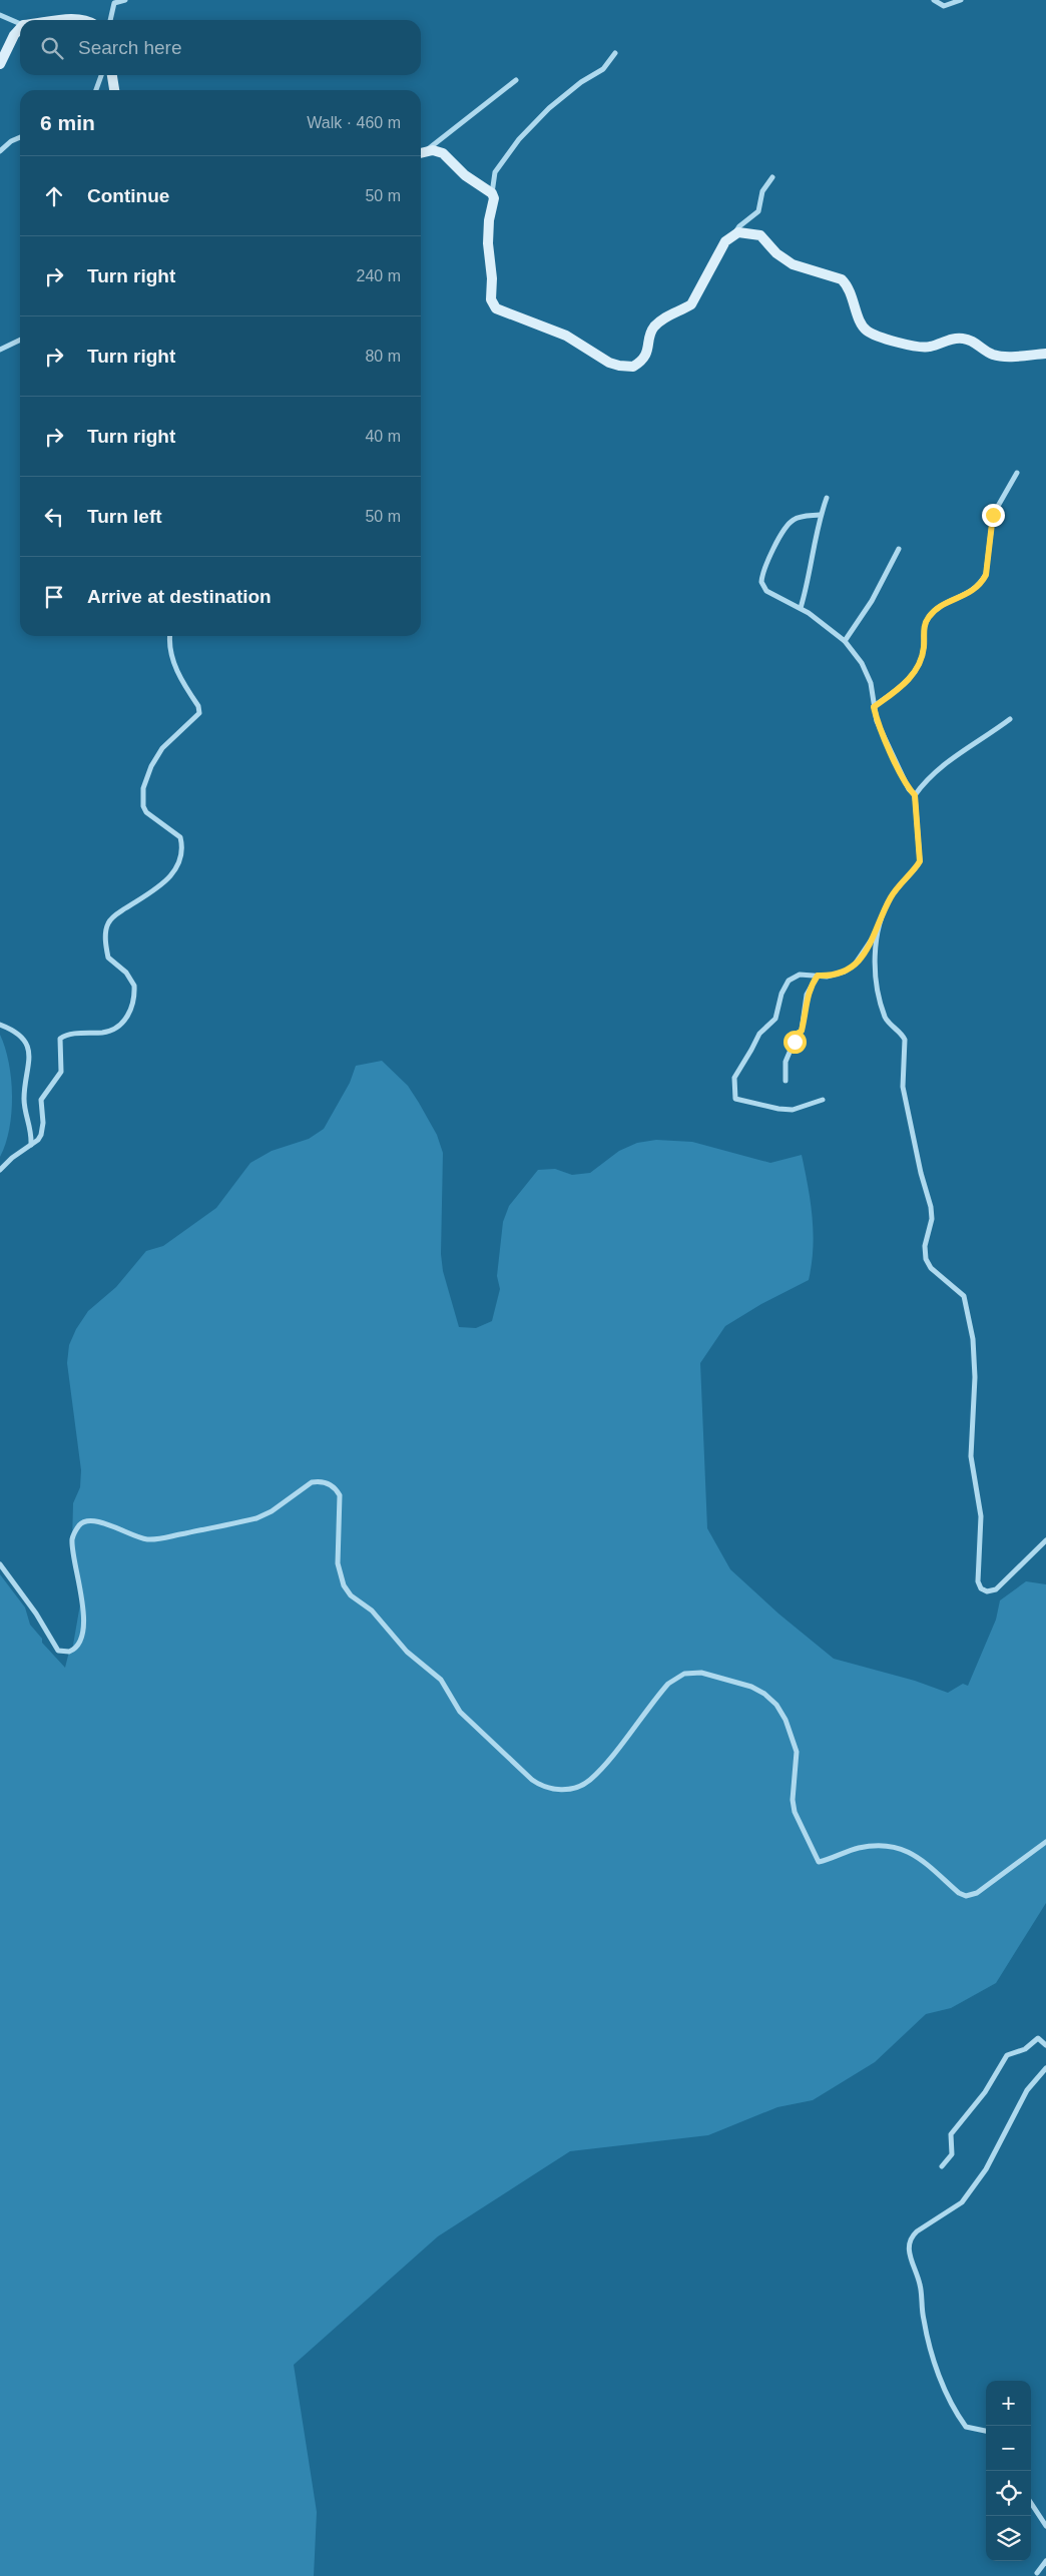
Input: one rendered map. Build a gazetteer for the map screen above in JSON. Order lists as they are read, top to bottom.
{
  "page": {
    "search": "Search here",
    "heading": ["6 min", "Walk · 460 m"],
    "list": [
      ["Continue", "50 m"],
      ["Turn right", "240 m"],
      ["Turn right", "80 m"],
      ["Turn right", "40 m"],
      ["Turn left", "50 m"],
      "Arrive at destination"
    ],
    "map_buttons": ["+", "−"]
  }
}
